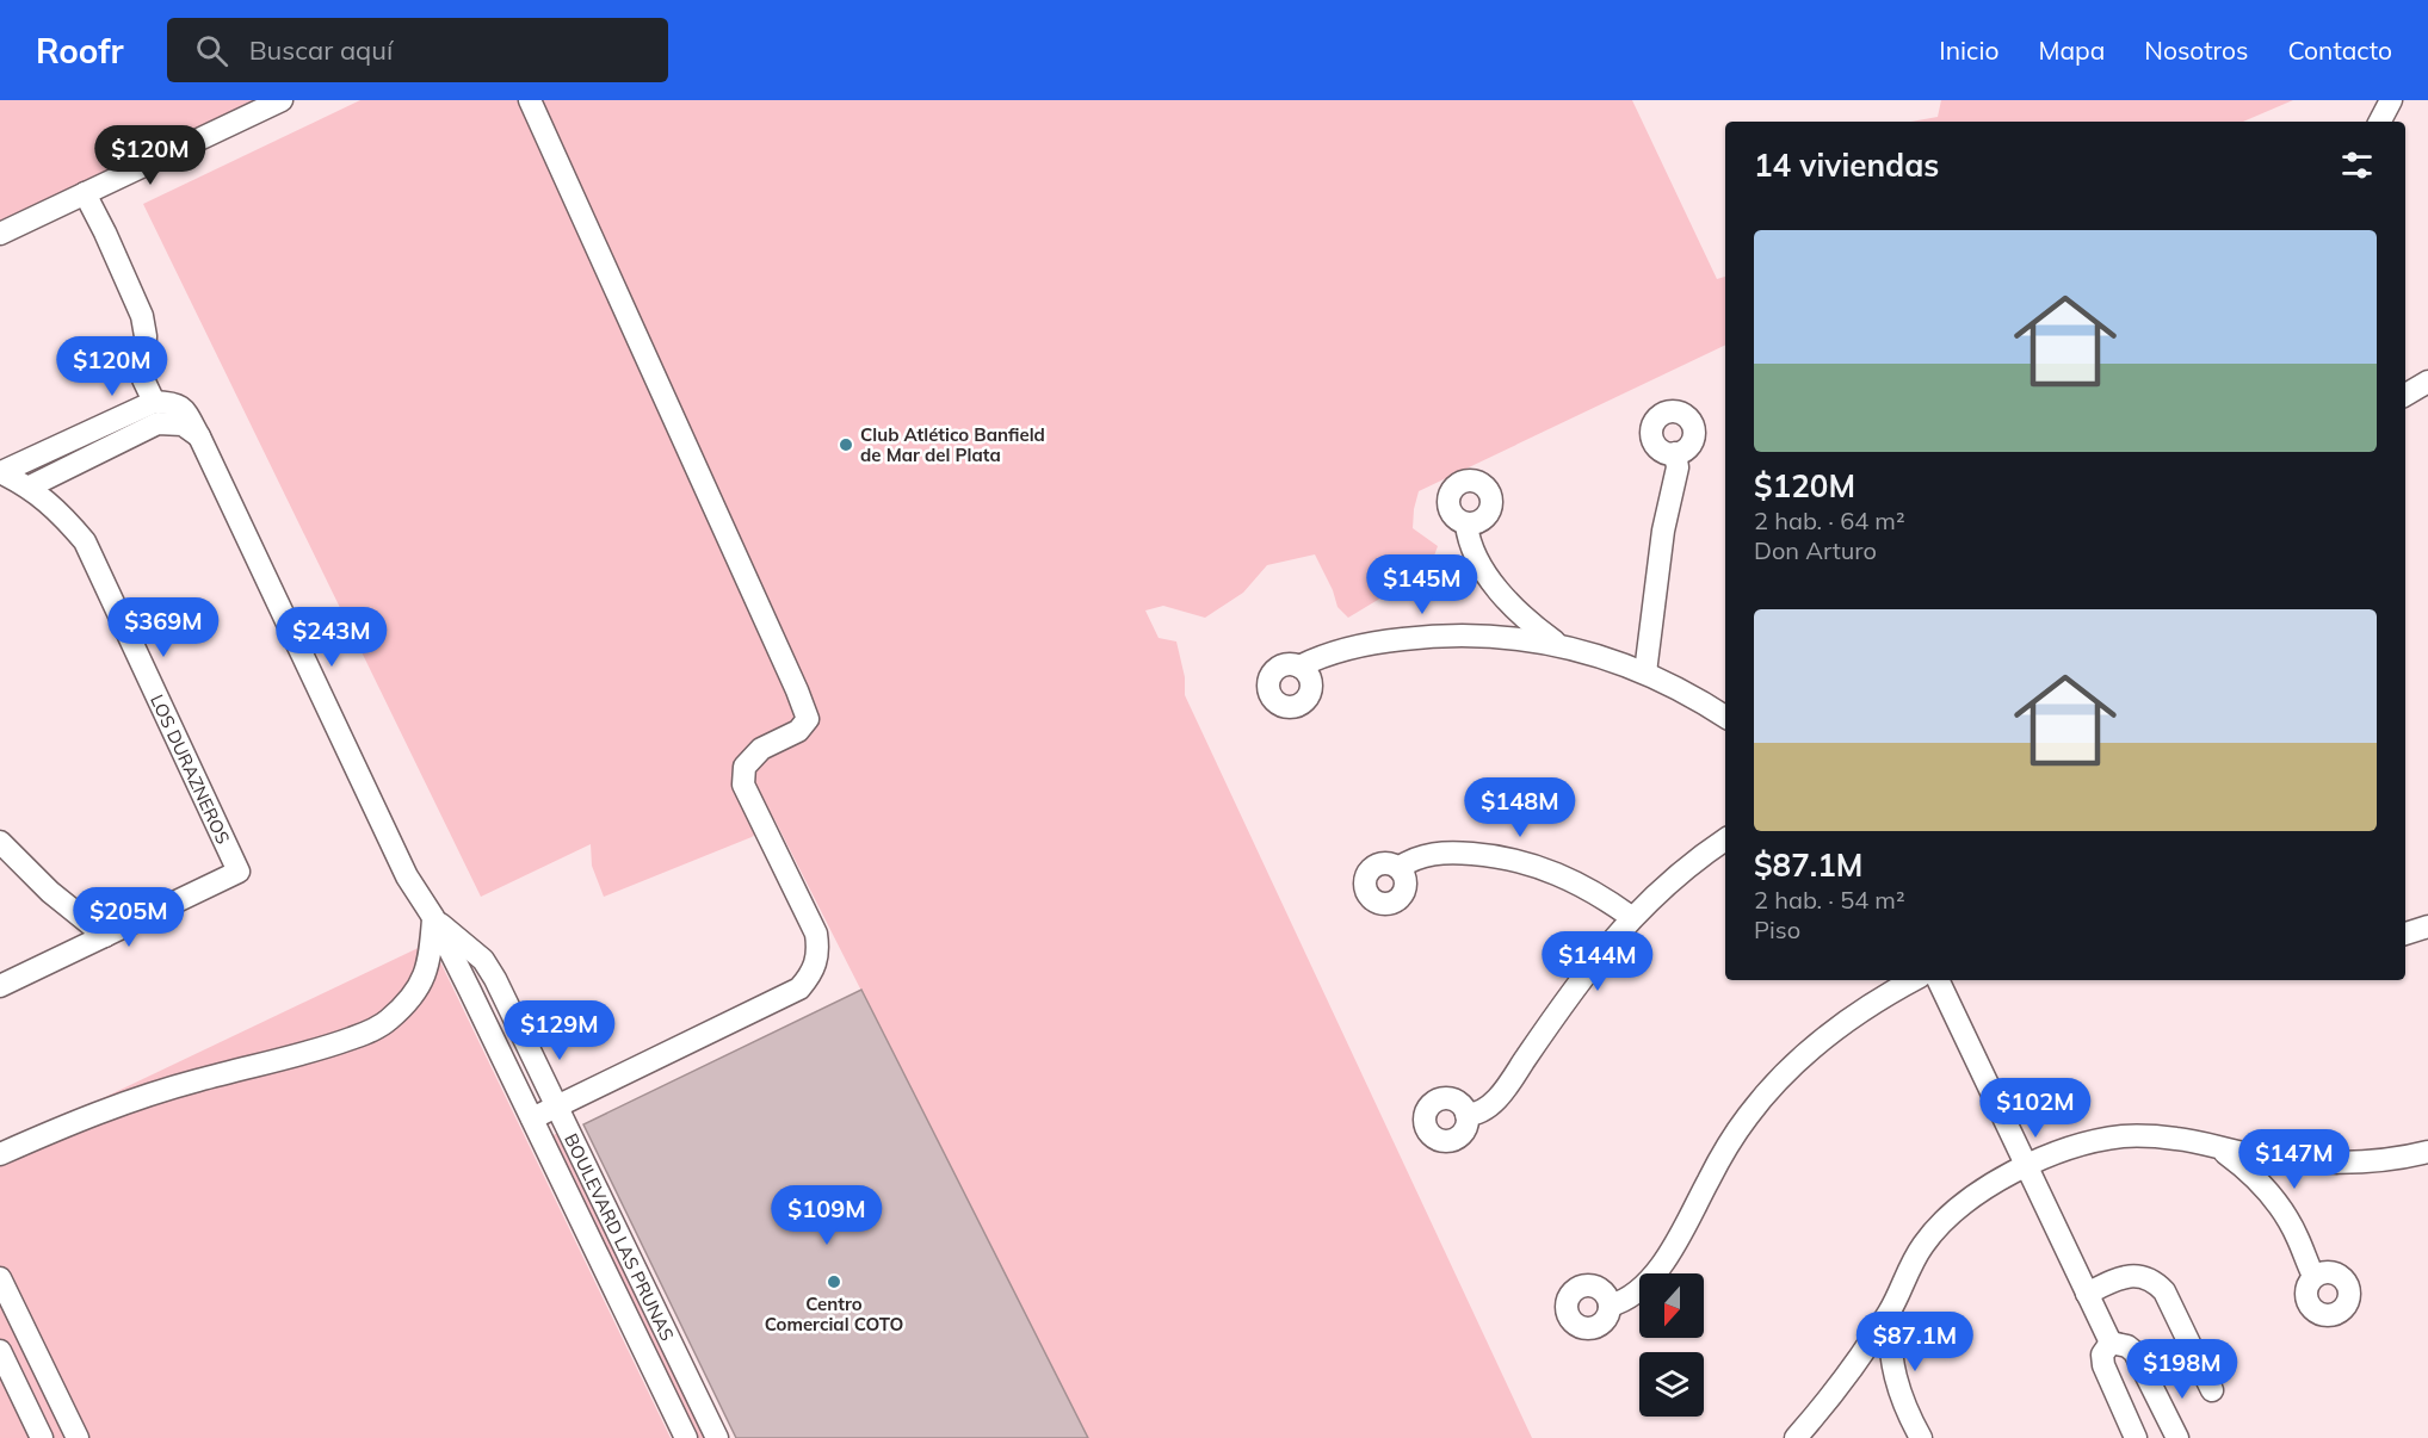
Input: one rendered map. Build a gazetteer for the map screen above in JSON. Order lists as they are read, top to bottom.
{
  "streets": {
    "street": ["LOS DURAZNEROS", "BOULEVARD LAS PRUNAS"]
  },
  "places": ["Club Atlético Banfield de Mar del Plata", "Centro Comercial COTO"],
  "north": "bottom",
  "page": {
    "header": "Roofr",
    "search": "Buscar aquí",
    "nav": [
      "Inicio",
      "Mapa",
      "Nosotros",
      "Contacto"
    ],
    "heading": "14 viviendas",
    "price": [
      "$120M",
      "$120M",
      "$145M",
      "$369M",
      "$243M",
      "$148M",
      "$205M",
      "$144M",
      "$129M",
      "$102M",
      "$147M",
      "$109M",
      "$87.1M",
      "$198M"
    ],
    "list": [
      {
        "name": "$120M",
        "note": "2 hab. · 64 m² · Don Arturo"
      },
      {
        "name": "$87.1M",
        "note": "2 hab. · 54 m² · Piso"
      }
    ]
  }
}
